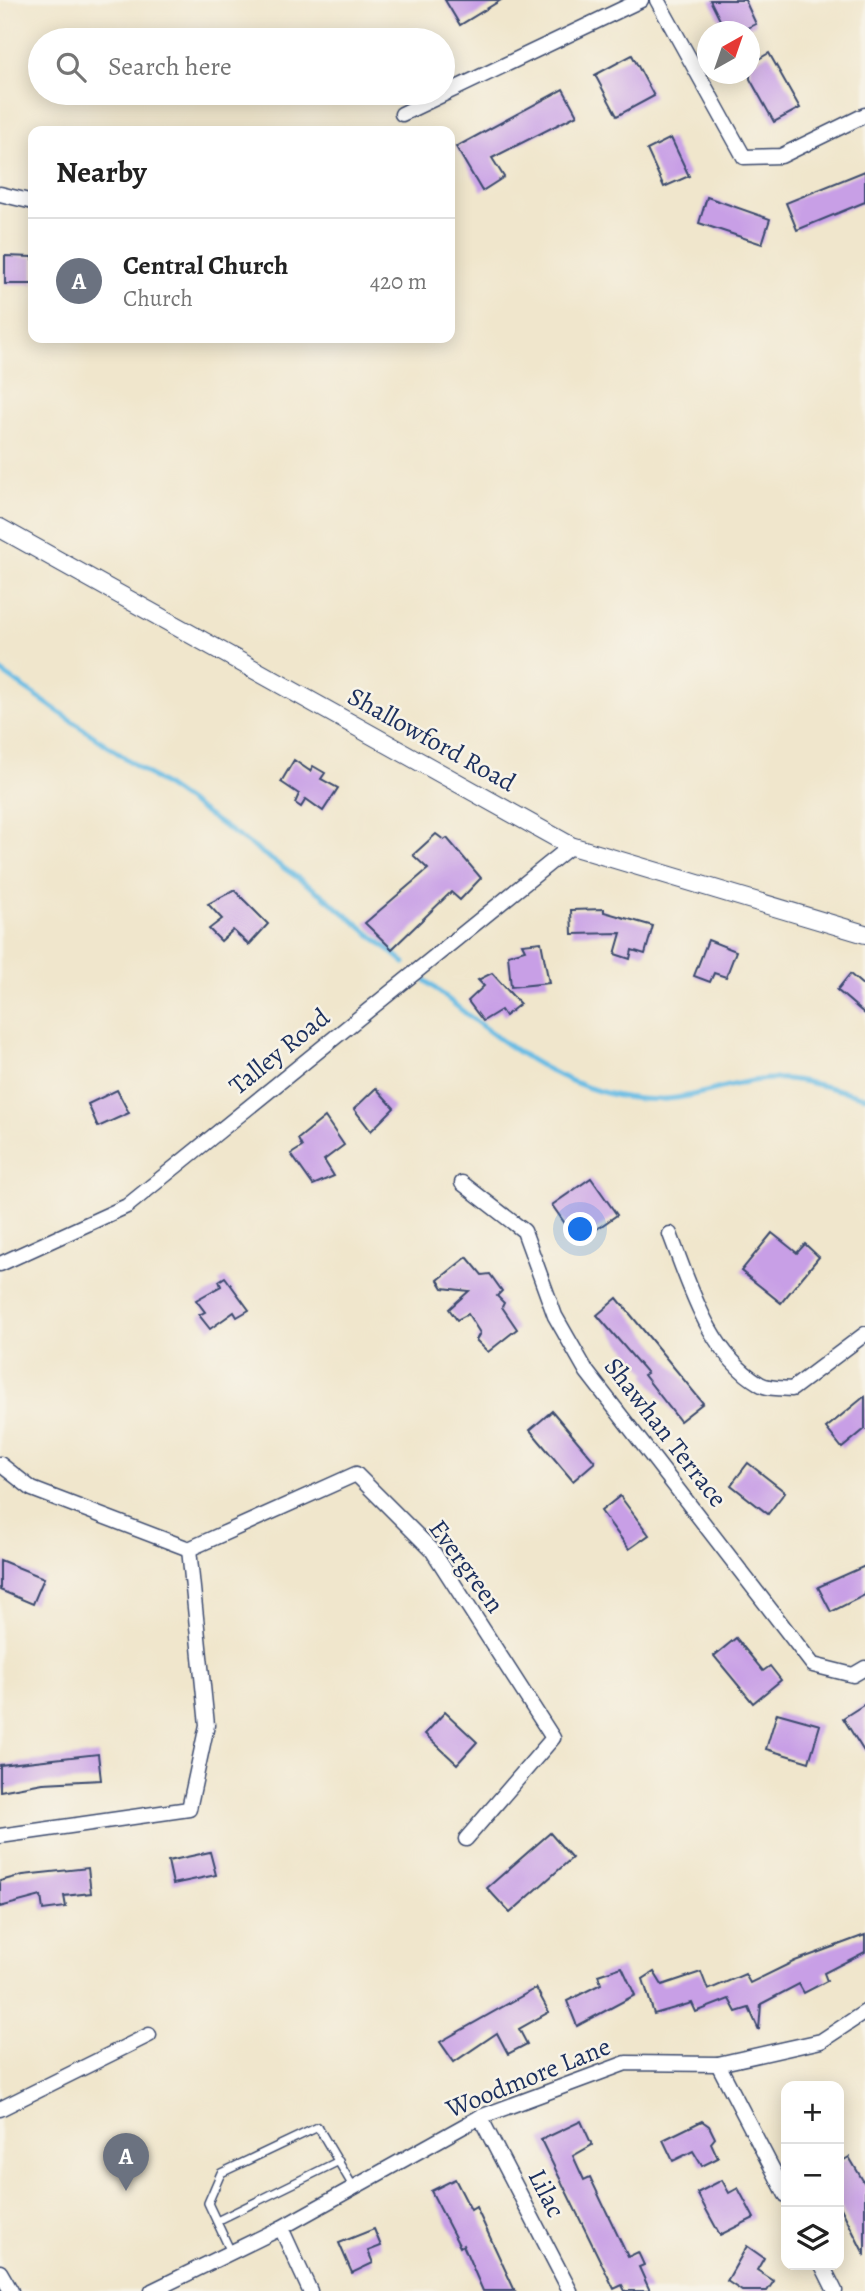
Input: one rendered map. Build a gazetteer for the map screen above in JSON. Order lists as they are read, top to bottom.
{
  "streets": {
    "street": [
      "Shallowford Road",
      "Talley Road",
      "Shawhan Terrace",
      "Evergreen",
      "Woodmore Lane",
      "Lilac"
    ]
  },
  "crossings": [
    ["Shallowford Road", "Talley Road"],
    ["Woodmore Lane", "Lilac"]
  ],
  "north": "top right",
  "page": {
    "search": "Search here",
    "heading": "Nearby",
    "list": [
      {
        "mark": "A",
        "name": "Central Church",
        "note": "Church",
        "value": "420 m"
      }
    ],
    "map_buttons": ["+", "−"],
    "pins": "A"
  }
}
